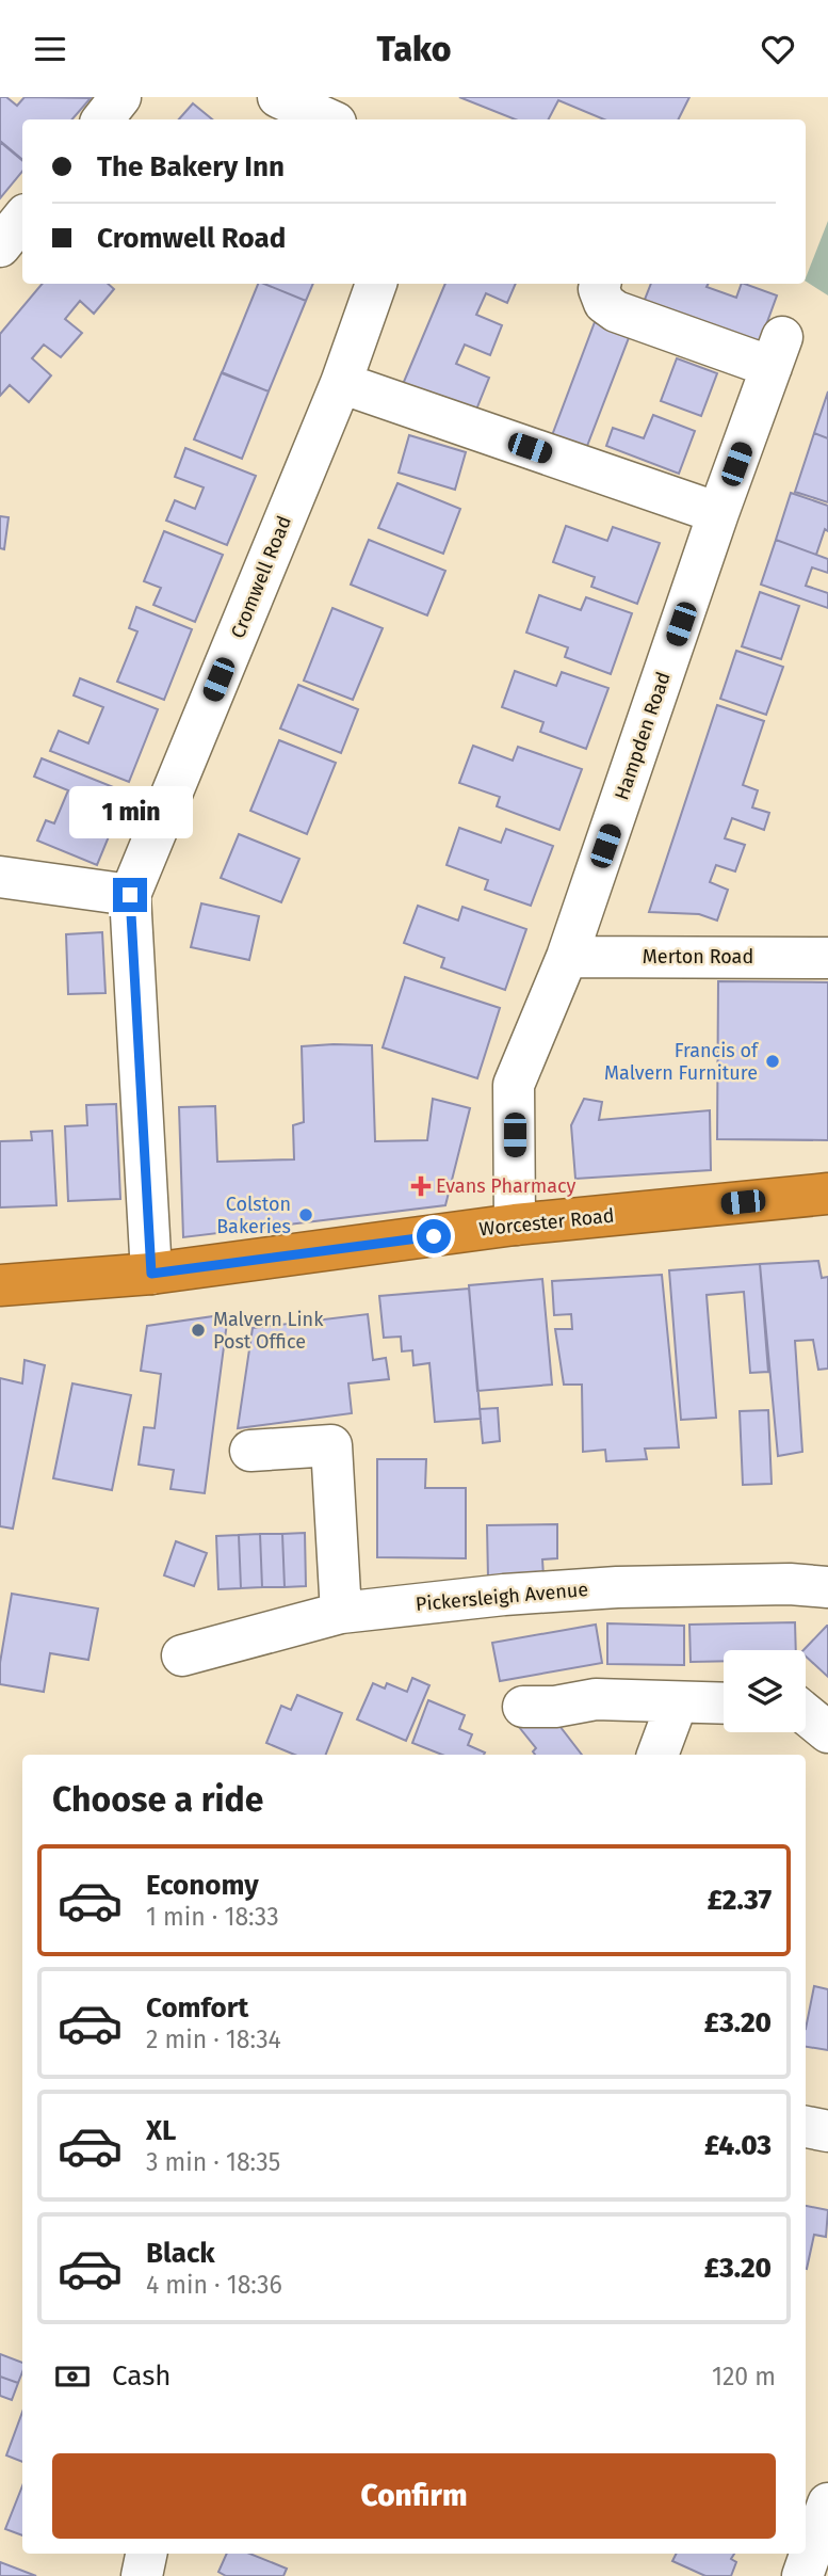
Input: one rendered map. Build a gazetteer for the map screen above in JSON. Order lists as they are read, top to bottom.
{
  "streets": {
    "highway": ["Worcester Road"],
    "street": [
      "Cromwell Road",
      "Hampden Road",
      "Merton Road",
      "Pickersleigh Avenue"
    ]
  },
  "crossings": [
    ["Cromwell Road", "Worcester Road"],
    ["Hampden Road", "Merton Road"],
    ["Hampden Road", "Worcester Road"]
  ],
  "places": {
    "other": ["Francis of Malvern Furniture", "Colston Bakeries", "Malvern Link Post Office"],
    "health": ["Evans Pharmacy"]
  },
  "page": {
    "header": "Tako",
    "banner": ["The Bakery Inn", "Cromwell Road"],
    "bubble": "1 min",
    "heading": "Choose a ride",
    "list": [
      {
        "name": "Economy",
        "note": "1 min · 18:33",
        "value": "£2.37"
      },
      {
        "name": "Comfort",
        "note": "2 min · 18:34",
        "value": "£3.20"
      },
      {
        "name": "XL",
        "note": "3 min · 18:35",
        "value": "£4.03"
      },
      {
        "name": "Black",
        "note": "4 min · 18:36",
        "value": "£3.20"
      }
    ],
    "pay": ["Cash", "120 m"],
    "buttons": "Confirm"
  }
}
